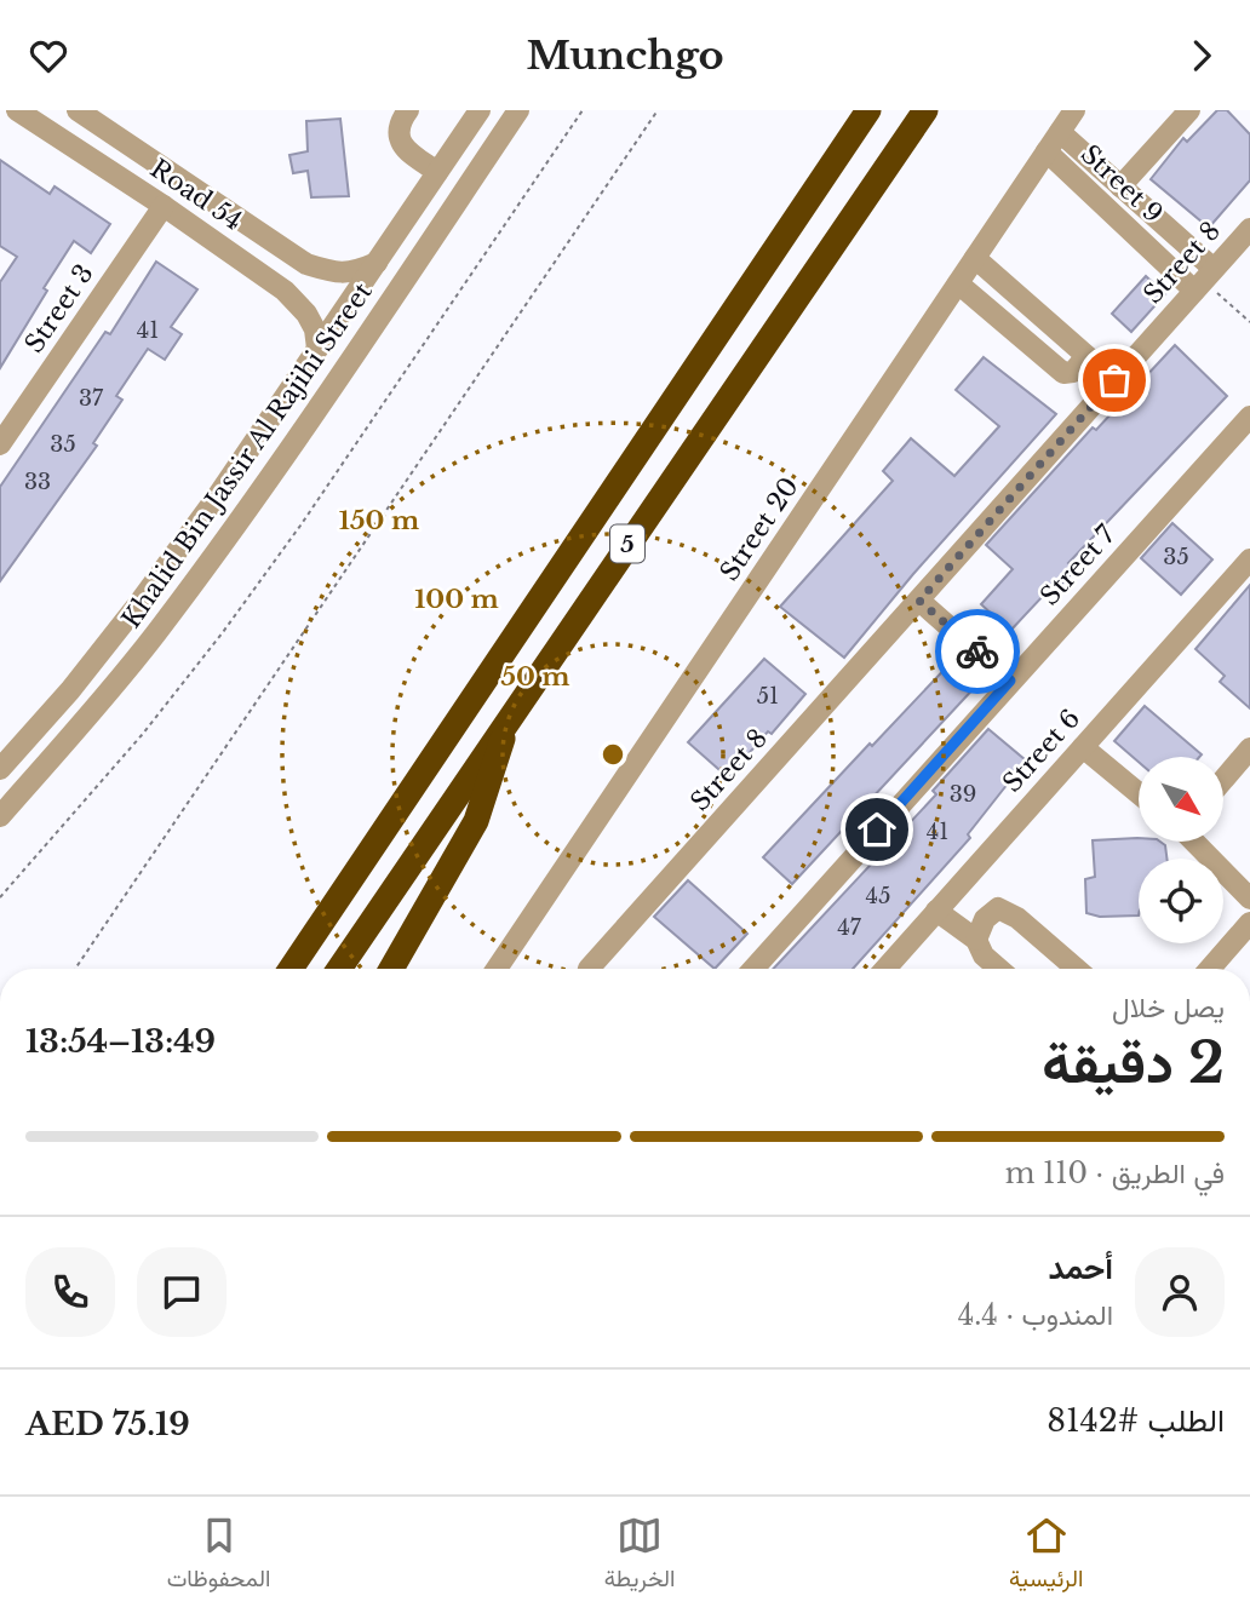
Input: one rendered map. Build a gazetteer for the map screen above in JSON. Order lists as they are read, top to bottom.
{
  "streets": {
    "highway": ["5"],
    "street": [
      "Street 9",
      "Road 54",
      "Street 8",
      "Street 3",
      "Khalid Bin Jassir Al Rajihi Street",
      "Street 20",
      "Street 7",
      "Street 6"
    ]
  },
  "crossings": [
    ["Street 9", "Street 8"],
    ["Street 9", "Street 20"],
    ["Road 54", "Street 3"],
    ["Road 54", "Khalid Bin Jassir Al Rajihi Street"]
  ],
  "house_numbers": [
    "41",
    "37",
    "35",
    "33",
    "35",
    "51",
    "39",
    "41",
    "45",
    "47"
  ],
  "north": "bottom right",
  "page": {
    "header": "Munchgo",
    "heading": ["2 دقيقة", "يصل خلال", "13:49–13:54"],
    "panel": [
      "أحمد",
      "المندوب · 4.4",
      "الطلب #8142",
      "AED 75.19"
    ],
    "bar": "في الطريق · 110 m",
    "tabs": ["الرئيسية", "الخريطة", "المحفوظات"]
  },
  "rings": ["150 m", "100 m", "50 m"]
}
